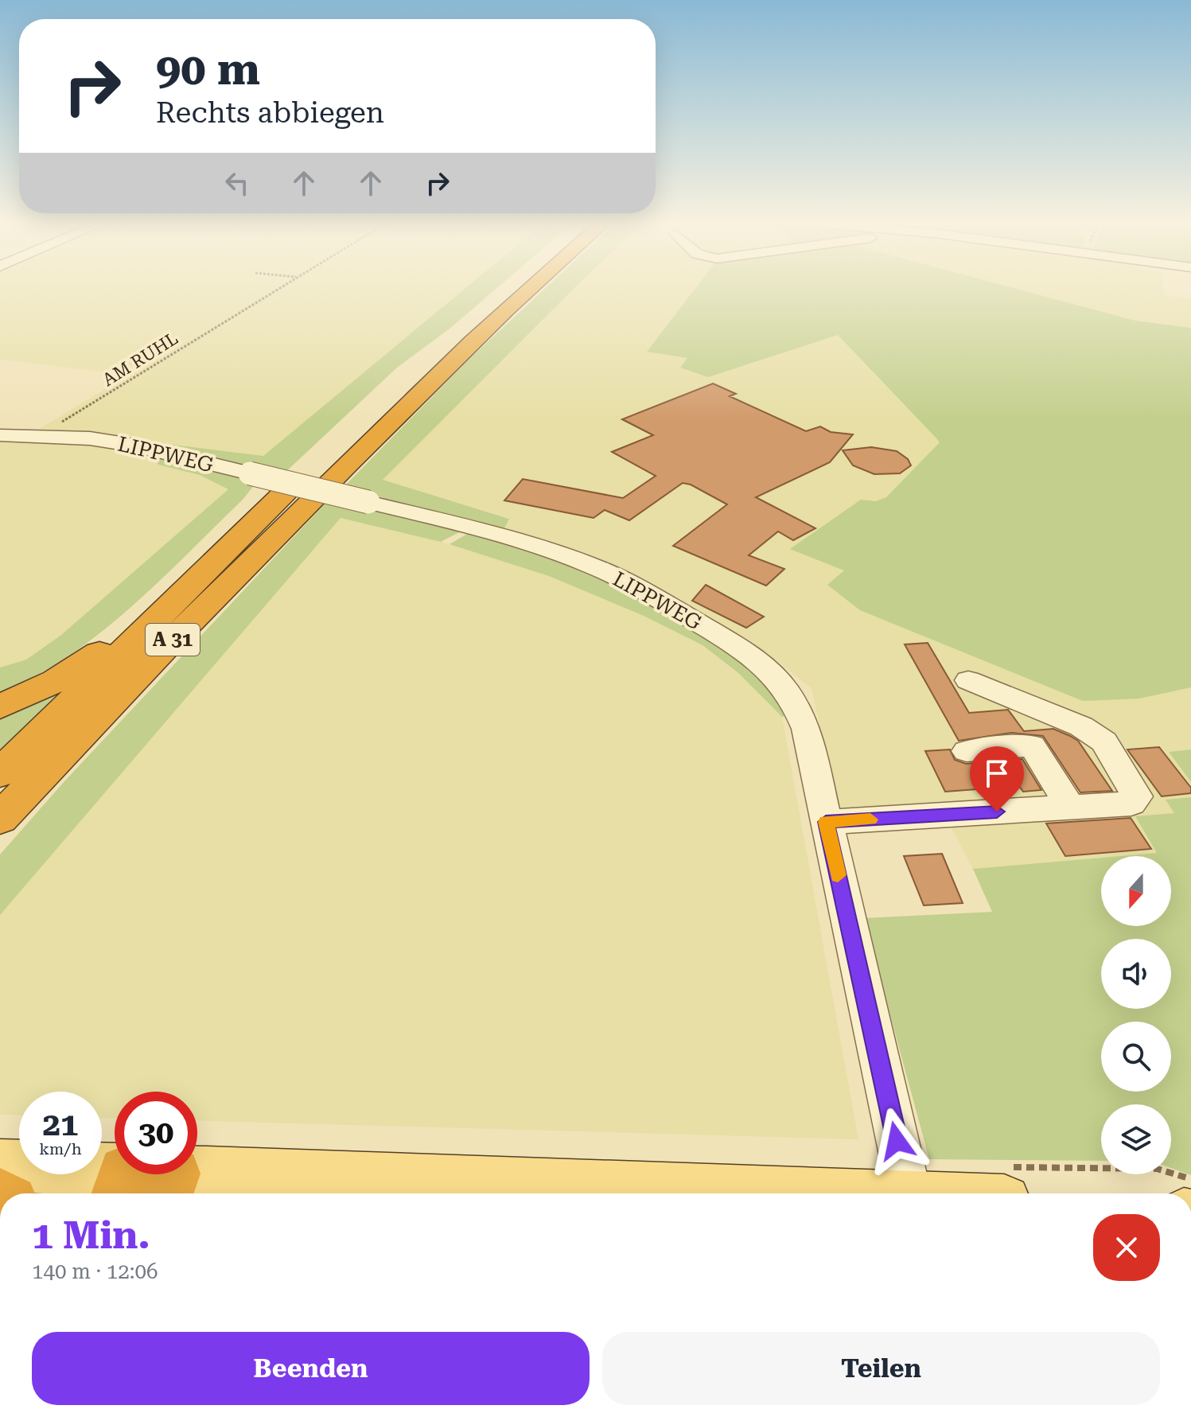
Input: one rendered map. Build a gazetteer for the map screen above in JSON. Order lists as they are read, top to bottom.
{
  "streets": {
    "highway": ["A 31"],
    "street": ["LIPPWEG"],
    "path": ["AM RUHL"]
  },
  "crossings": [
    ["AM RUHL", "LIPPWEG"]
  ],
  "north": "bottom",
  "page": {
    "turn": ["90 m", "Rechts abbiegen"],
    "speed": "21 km/h",
    "limit": "30",
    "heading": ["1 Min.", "140 m · 12:06"],
    "buttons": ["Beenden", "Teilen"]
  }
}
